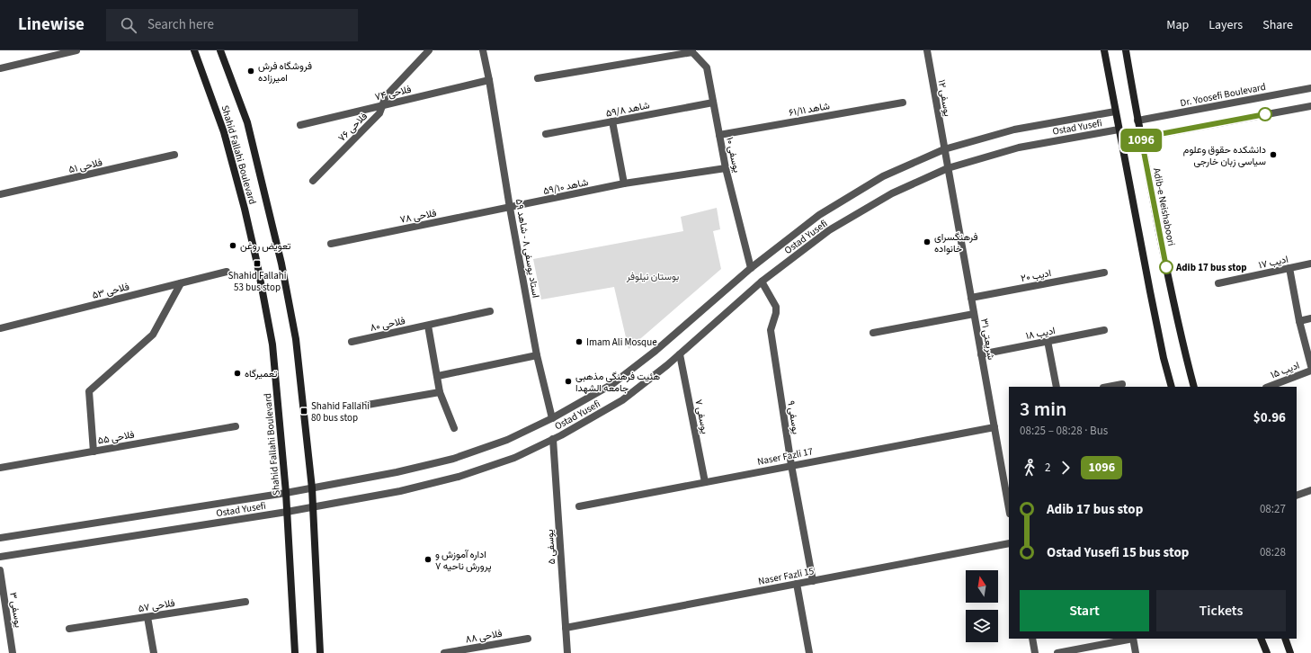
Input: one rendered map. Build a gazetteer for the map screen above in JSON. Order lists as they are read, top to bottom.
{
  "streets": {
    "main road": ["Shahid Fallahi Boulevard", "Adib-e Neishaboori"],
    "street": [
      "فلاحی ۷۴",
      "Dr. Yoosefi Boulevard",
      "یوسفی ۱۲",
      "شاهد ۵۹/۸",
      "شاهد ۶۱/۱۱",
      "فلاحی ۷۶",
      "Ostad Yusefi",
      "یوسفی ۱۰",
      "فلاحی ۵۱",
      "شاهد ۵۹/‍۱۰",
      "فلاحی ۷۸",
      "استاد یوسفی ۸ - شاهد ۵۹",
      "ادیب ۱۷",
      "ادیب ۲۰",
      "فلاحی ۵۳",
      "فلاحی ۸۰",
      "ادیب ۱۸",
      "شریعتی ۳۱",
      "ادیب ۱۵",
      "یوسفی ۷",
      "یوسفی ۹",
      "فلاحی ۵۵",
      "Naser Fazli 17",
      "یوسفی ۵",
      "Naser Fazli 15",
      "فلاحی ۵۷",
      "یوسفی ۳",
      "فلاحی ۸۸"
    ]
  },
  "crossings": [
    ["فلاحی ۷۴", "فلاحی ۷۶"],
    ["فلاحی ۷۴", "استاد یوسفی ۸ - شاهد ۵۹"],
    ["Dr. Yoosefi Boulevard", "Adib-e Neishaboori"],
    ["یوسفی ۱۲", "Ostad Yusefi"],
    ["یوسفی ۱۲", "شریعتی ۳۱"],
    ["شاهد ۵۹/۸", "یوسفی ۱۰"],
    ["شاهد ۶۱/۱۱", "یوسفی ۱۰"],
    ["Ostad Yusefi", "Shahid Fallahi Boulevard"],
    ["Ostad Yusefi", "یوسفی ۱۰"],
    ["Ostad Yusefi", "استاد یوسفی ۸ - شاهد ۵۹"],
    ["Ostad Yusefi", "شریعتی ۳۱"],
    ["Ostad Yusefi", "یوسفی ۷"],
    ["Ostad Yusefi", "یوسفی ۹"],
    ["Ostad Yusefi", "یوسفی ۵"],
    ["یوسفی ۱۰", "شاهد ۵۹/‍۱۰"],
    ["شاهد ۵۹/‍۱۰", "فلاحی ۷۸"],
    ["شاهد ۵۹/‍۱۰", "استاد یوسفی ۸ - شاهد ۵۹"],
    ["فلاحی ۷۸", "استاد یوسفی ۸ - شاهد ۵۹"],
    ["ادیب ۲۰", "شریعتی ۳۱"],
    ["ادیب ۱۸", "شریعتی ۳۱"],
    ["شریعتی ۳۱", "Naser Fazli 17"],
    ["یوسفی ۷", "Naser Fazli 17"],
    ["یوسفی ۹", "Naser Fazli 17"],
    ["یوسفی ۹", "Naser Fazli 15"],
    ["یوسفی ۵", "Naser Fazli 15"]
  ],
  "parks": ["بوستان نیلوفر"],
  "places": {
    "other": [
      "فروشگاه فرش امیرزاده",
      "دانشکده حقوق وعلوم سیاسی زبان خارجی",
      "فرهنگسرای خانواده",
      "تعویض روغن",
      "Adib 17 bus stop",
      "Imam Ali Mosque",
      "تعمیرگاه",
      "هئیت فرهنگی مذهبی جامعه الشهدا",
      "اداره آموزش و پرورش ناحیه ۷"
    ],
    "transit": ["Shahid Fallahi 53 bus stop", "Shahid Fallahi 80 bus stop"]
  },
  "lines": ["bus line 1096"],
  "north": "top",
  "page": {
    "header": "Linewise",
    "search": "Search here",
    "nav": ["Map", "Layers", "Share"],
    "on_map": "1096",
    "heading": ["3 min", "08:25 – 08:28 · Bus", "$0.96"],
    "legs": ["2", "1096"],
    "list": [
      {
        "name": "Adib 17 bus stop",
        "value": "08:27"
      },
      {
        "name": "Ostad Yusefi 15 bus stop",
        "value": "08:28"
      }
    ],
    "buttons": ["Start", "Tickets"]
  }
}
